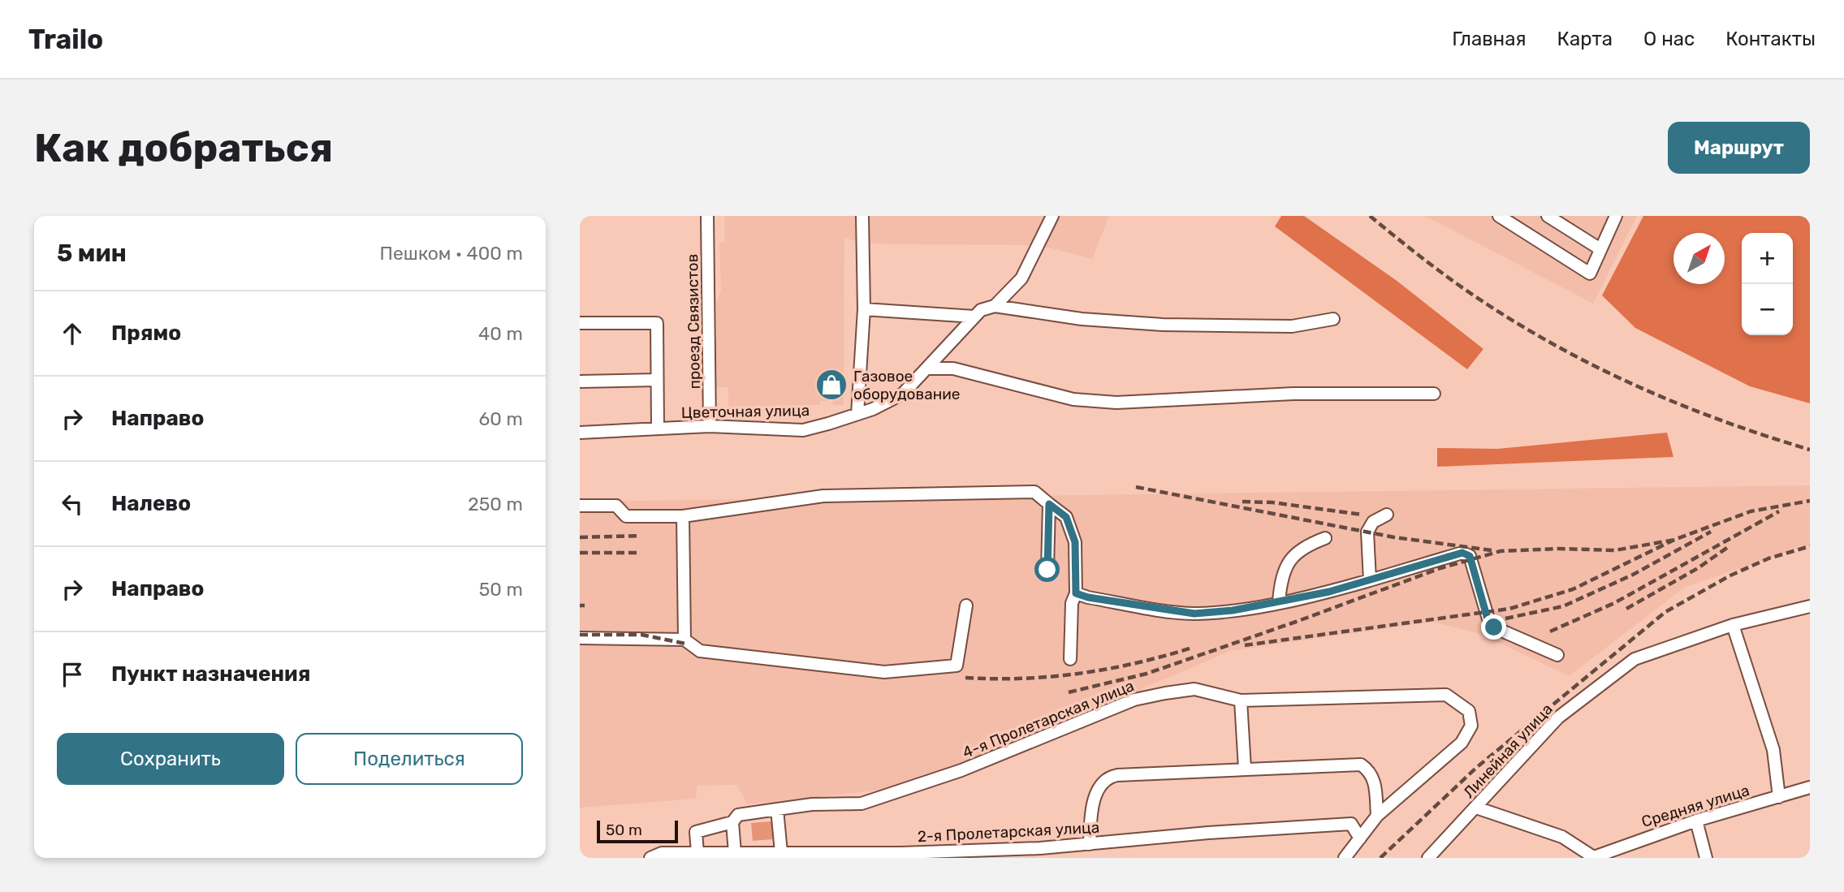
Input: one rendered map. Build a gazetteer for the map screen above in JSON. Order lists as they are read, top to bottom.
{
  "streets": {
    "street": [
      "проезд Связистов",
      "Цветочная улица",
      "4-я Пролетарская улица",
      "Линейная улица",
      "Средняя улица",
      "2-я Пролетарская улица"
    ]
  },
  "crossings": [
    ["проезд Связистов", "Цветочная улица"],
    ["4-я Пролетарская улица", "2-я Пролетарская улица"]
  ],
  "places": {
    "shop": ["Газовое оборудование"]
  },
  "scale_bar": "50 m",
  "north": "top right",
  "page": {
    "header": "Trailo",
    "nav": [
      "Главная",
      "Карта",
      "О нас",
      "Контакты"
    ],
    "buttons": [
      "Маршрут",
      ["Сохранить", "Поделиться"]
    ],
    "title": "Как добраться",
    "heading": ["5 мин", "Пешком · 400 m"],
    "map_buttons": ["+", "−"],
    "list": [
      ["Прямо", "40 m"],
      ["Направо", "60 m"],
      ["Налево", "250 m"],
      ["Направо", "50 m"],
      "Пункт назначения"
    ],
    "scale": "50 m"
  }
}
